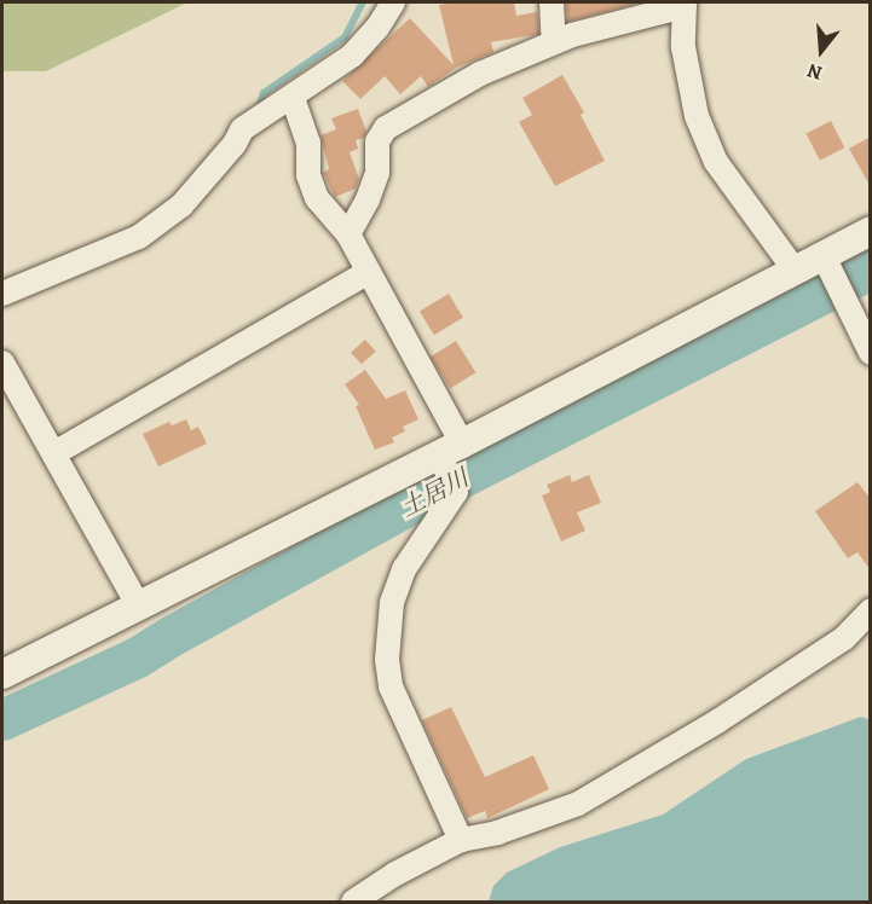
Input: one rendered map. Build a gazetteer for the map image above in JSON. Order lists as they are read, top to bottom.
{
  "water": ["土居川"],
  "north": "bottom"
}
